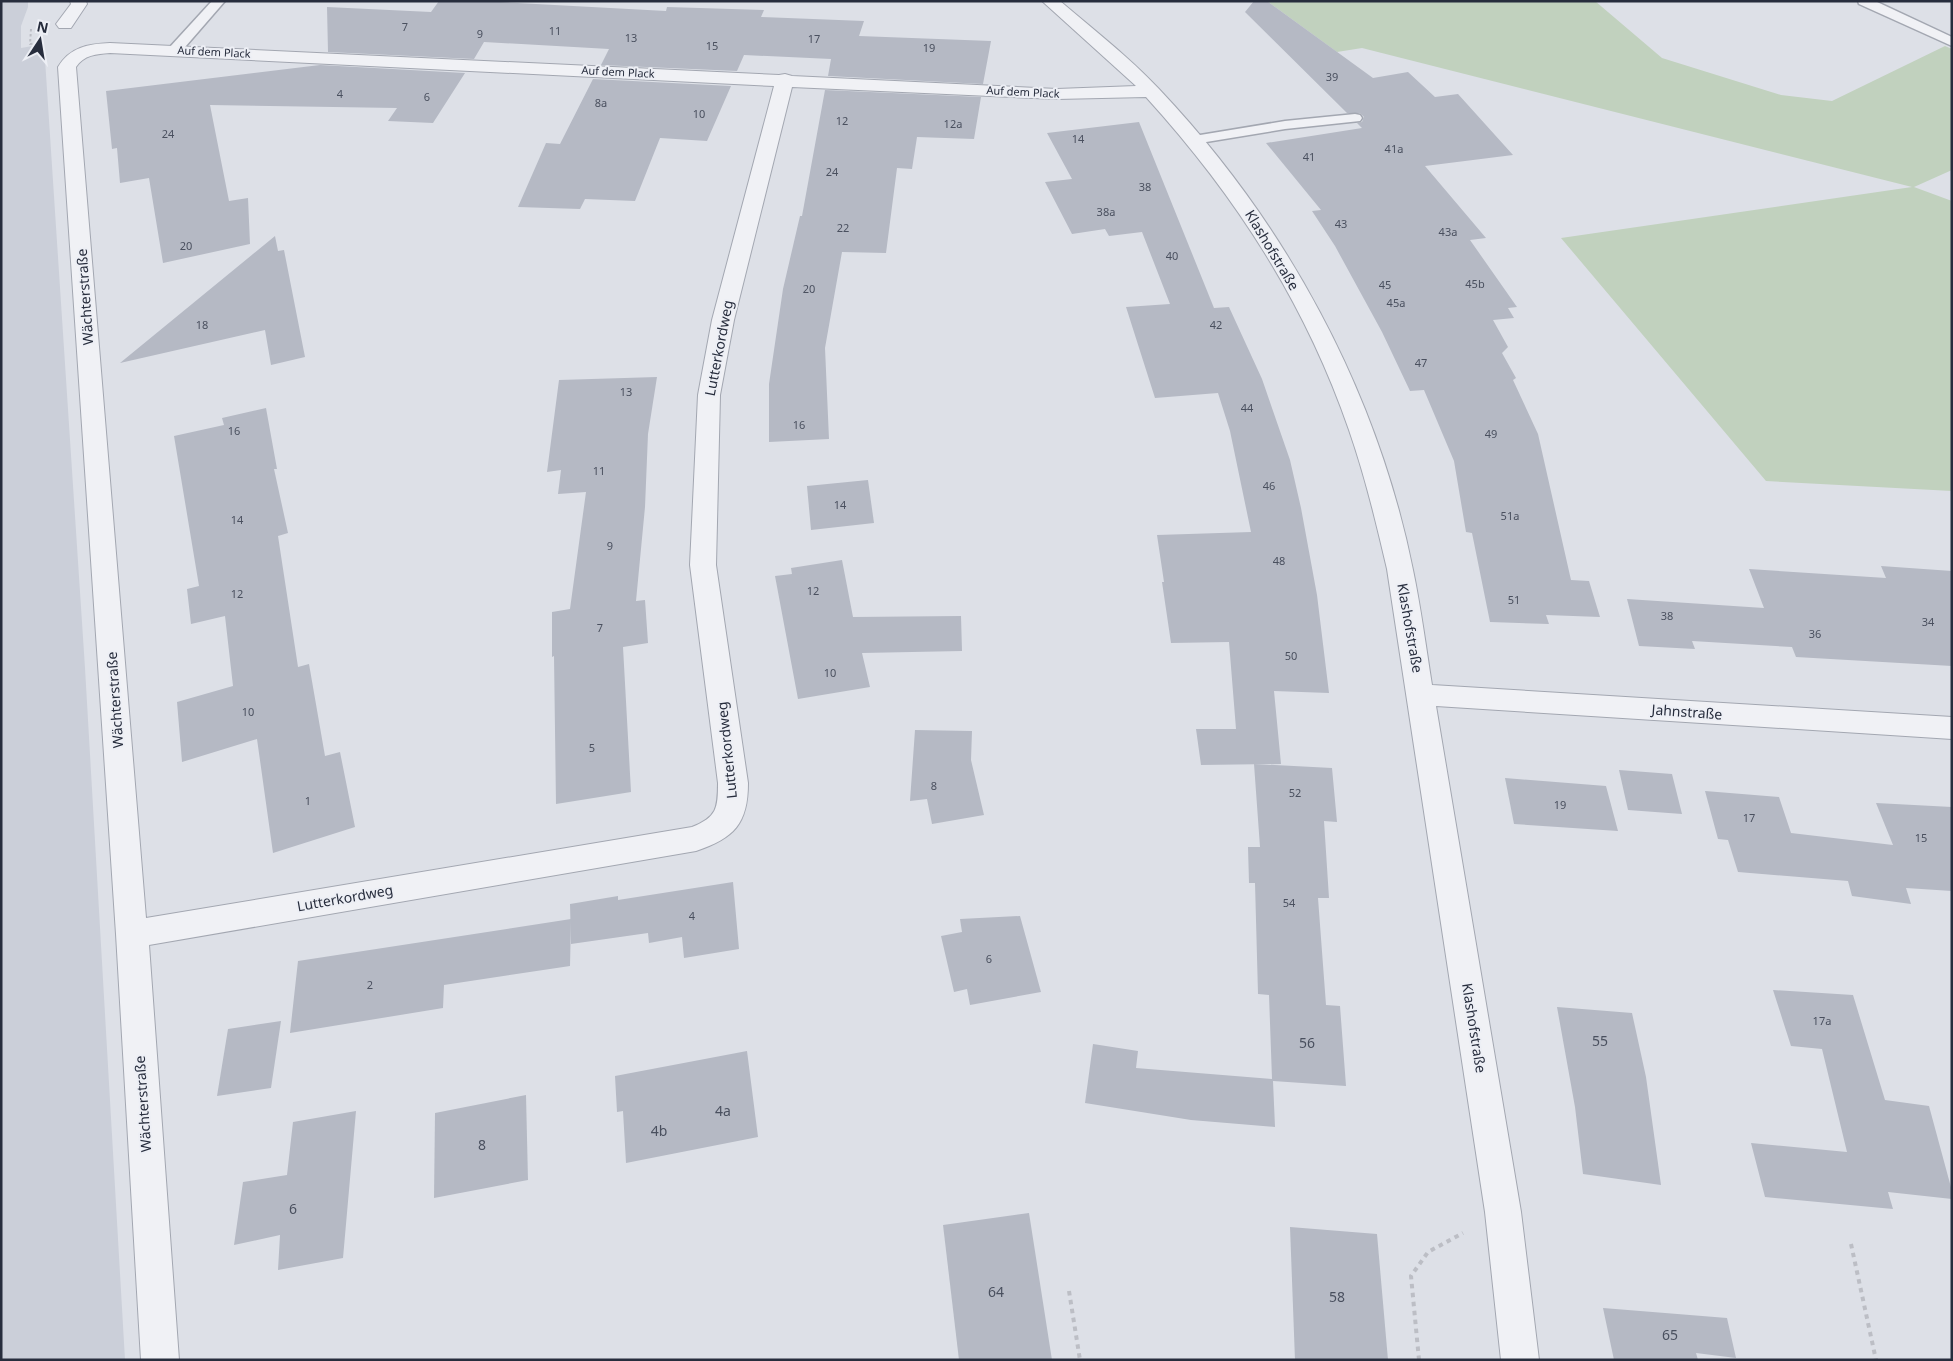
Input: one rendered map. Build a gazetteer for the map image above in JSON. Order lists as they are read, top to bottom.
{
  "streets": {
    "street": [
      "Auf dem Plack",
      "Klashofstraße",
      "Wächterstraße",
      "Lutterkordweg",
      "Jahnstraße"
    ]
  },
  "crossings": [
    ["Auf dem Plack", "Klashofstraße"],
    ["Auf dem Plack", "Wächterstraße"],
    ["Auf dem Plack", "Lutterkordweg"],
    ["Klashofstraße", "Jahnstraße"],
    ["Wächterstraße", "Lutterkordweg"]
  ],
  "house_numbers": [
    "7",
    "11",
    "9",
    "13",
    "17",
    "15",
    "19",
    "39",
    "4",
    "6",
    "8a",
    "10",
    "12",
    "12a",
    "24",
    "14",
    "41a",
    "41",
    "24",
    "38",
    "38a",
    "43",
    "22",
    "43a",
    "20",
    "40",
    "45b",
    "45",
    "20",
    "45a",
    "18",
    "42",
    "47",
    "13",
    "44",
    "16",
    "16",
    "49",
    "11",
    "46",
    "14",
    "51a",
    "14",
    "9",
    "48",
    "12",
    "12",
    "51",
    "38",
    "34",
    "7",
    "36",
    "50",
    "10",
    "10",
    "5",
    "8",
    "52",
    "1",
    "19",
    "17",
    "15",
    "54",
    "4",
    "6",
    "2",
    "17a",
    "55",
    "56",
    "4a",
    "4b",
    "8",
    "6",
    "64",
    "58",
    "65"
  ],
  "north": "top"
}
